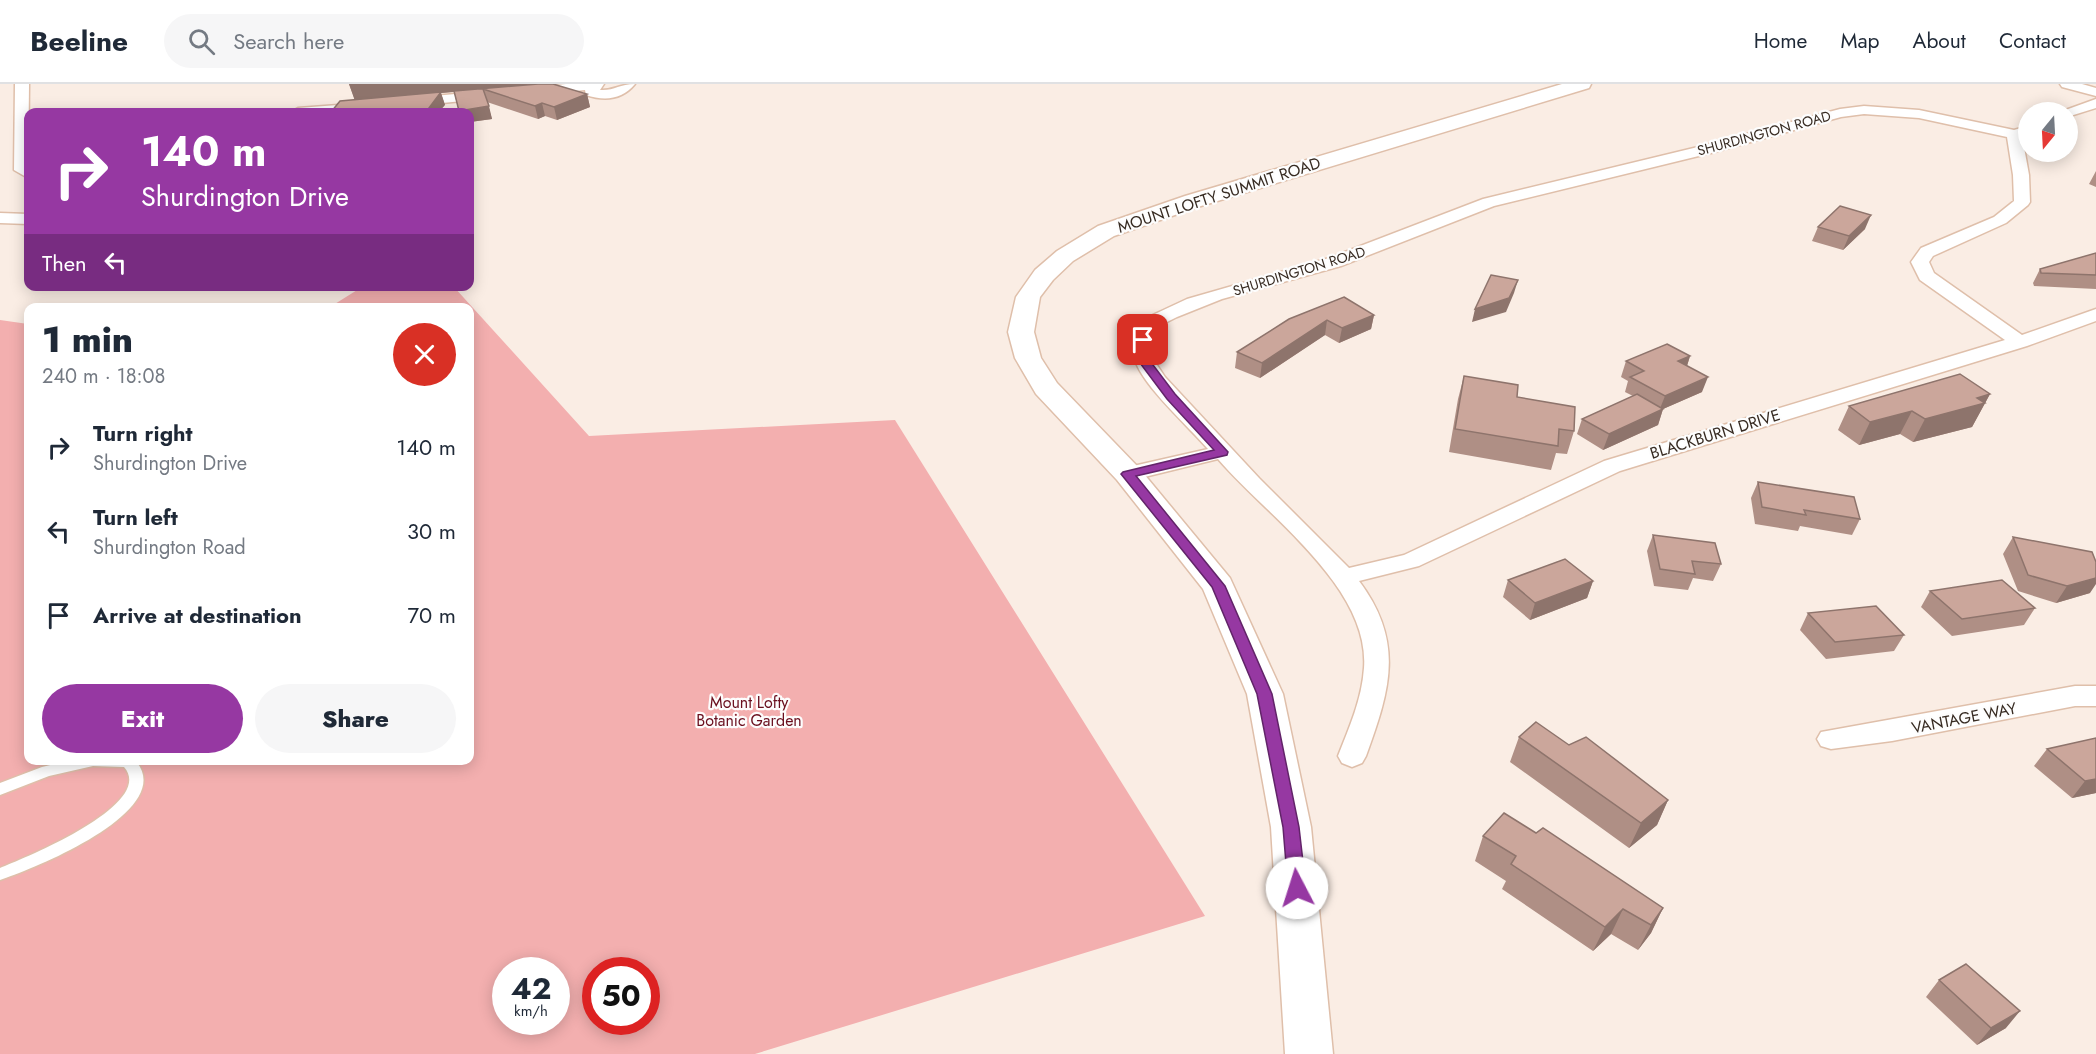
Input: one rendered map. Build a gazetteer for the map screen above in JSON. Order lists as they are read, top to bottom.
{
  "streets": {
    "main road": ["MOUNT LOFTY SUMMIT ROAD"],
    "street": ["SHURDINGTON ROAD", "BLACKBURN DRIVE", "VANTAGE WAY"]
  },
  "crossings": [
    ["SHURDINGTON ROAD", "BLACKBURN DRIVE"]
  ],
  "parks": ["Mount Lofty Botanic Garden"],
  "north": "bottom",
  "page": {
    "header": "Beeline",
    "search": "Search here",
    "nav": [
      "Home",
      "Map",
      "About",
      "Contact"
    ],
    "turn": ["140 m", "Shurdington Drive"],
    "then": "Then",
    "heading": ["1 min", "240 m · 18:08"],
    "list": [
      {
        "name": "Turn right",
        "note": "Shurdington Drive",
        "value": "140 m"
      },
      {
        "name": "Turn left",
        "note": "Shurdington Road",
        "value": "30 m"
      },
      {
        "name": "Arrive at destination",
        "value": "70 m"
      }
    ],
    "buttons": ["Exit", "Share"],
    "speed": "42 km/h",
    "limit": "50"
  }
}
